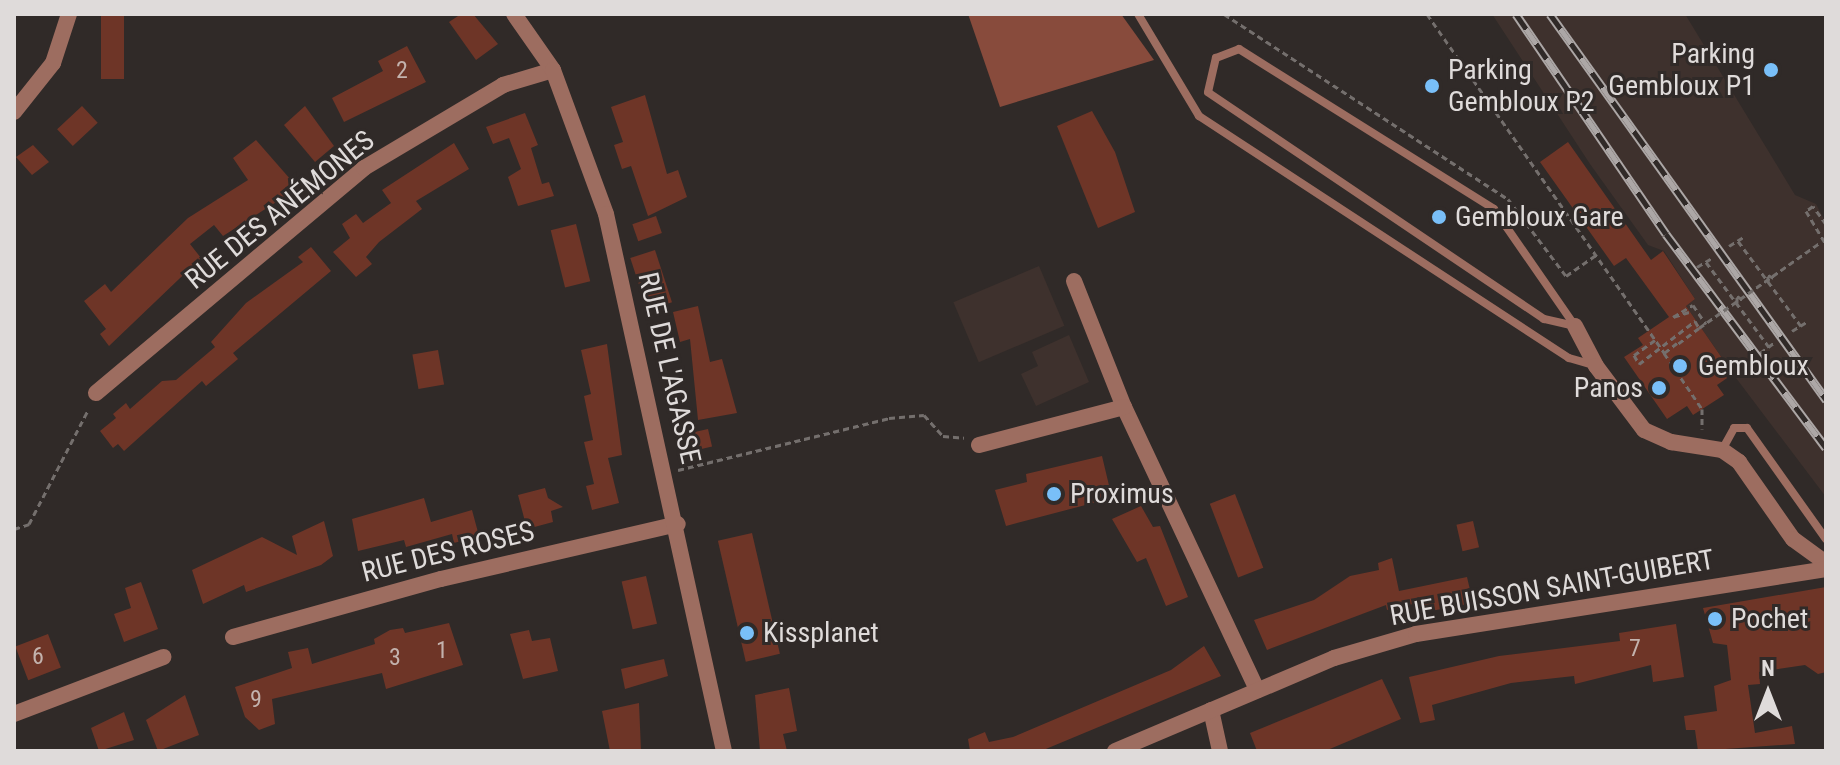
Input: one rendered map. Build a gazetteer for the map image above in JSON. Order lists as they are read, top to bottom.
{
  "streets": {
    "street": [
      "RUE DES ANÉMONES",
      "RUE DE L'AGASSE",
      "RUE DES ROSES",
      "RUE BUISSON SAINT-GUIBERT"
    ]
  },
  "crossings": [
    ["RUE DES ANÉMONES", "RUE DE L'AGASSE"],
    ["RUE DE L'AGASSE", "RUE DES ROSES"]
  ],
  "places": [
    "Parking Gembloux P1",
    "Parking Gembloux P2",
    "Gembloux Gare",
    "Gembloux",
    "Panos",
    "Proximus",
    "Pochet",
    "Kissplanet"
  ],
  "house_numbers": [
    "2",
    "7",
    "1",
    "6",
    "3",
    "9"
  ],
  "north": "top"
}
